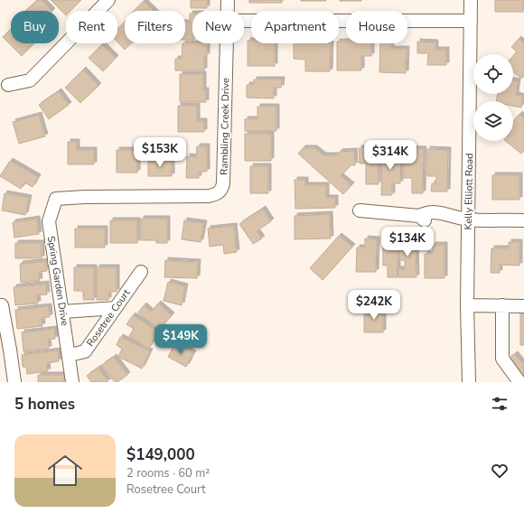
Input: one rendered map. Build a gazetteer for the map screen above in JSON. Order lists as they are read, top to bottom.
{
  "streets": {
    "street": [
      "Rambling Creek Drive",
      "Kelly Elliott Road",
      "Spring Garden Drive",
      "Rosetree Court"
    ]
  },
  "crossings": [
    ["Rambling Creek Drive", "Spring Garden Drive"],
    ["Spring Garden Drive", "Rosetree Court"]
  ],
  "page": {
    "chip": [
      "Buy",
      "Rent",
      "Filters",
      "New",
      "Apartment",
      "House"
    ],
    "price": [
      "$153K",
      "$314K",
      "$134K",
      "$242K",
      "$149K"
    ],
    "heading": "5 homes",
    "list": [
      {
        "name": "$149,000",
        "note": "2 rooms · 60 m² · Rosetree Court"
      }
    ]
  }
}
